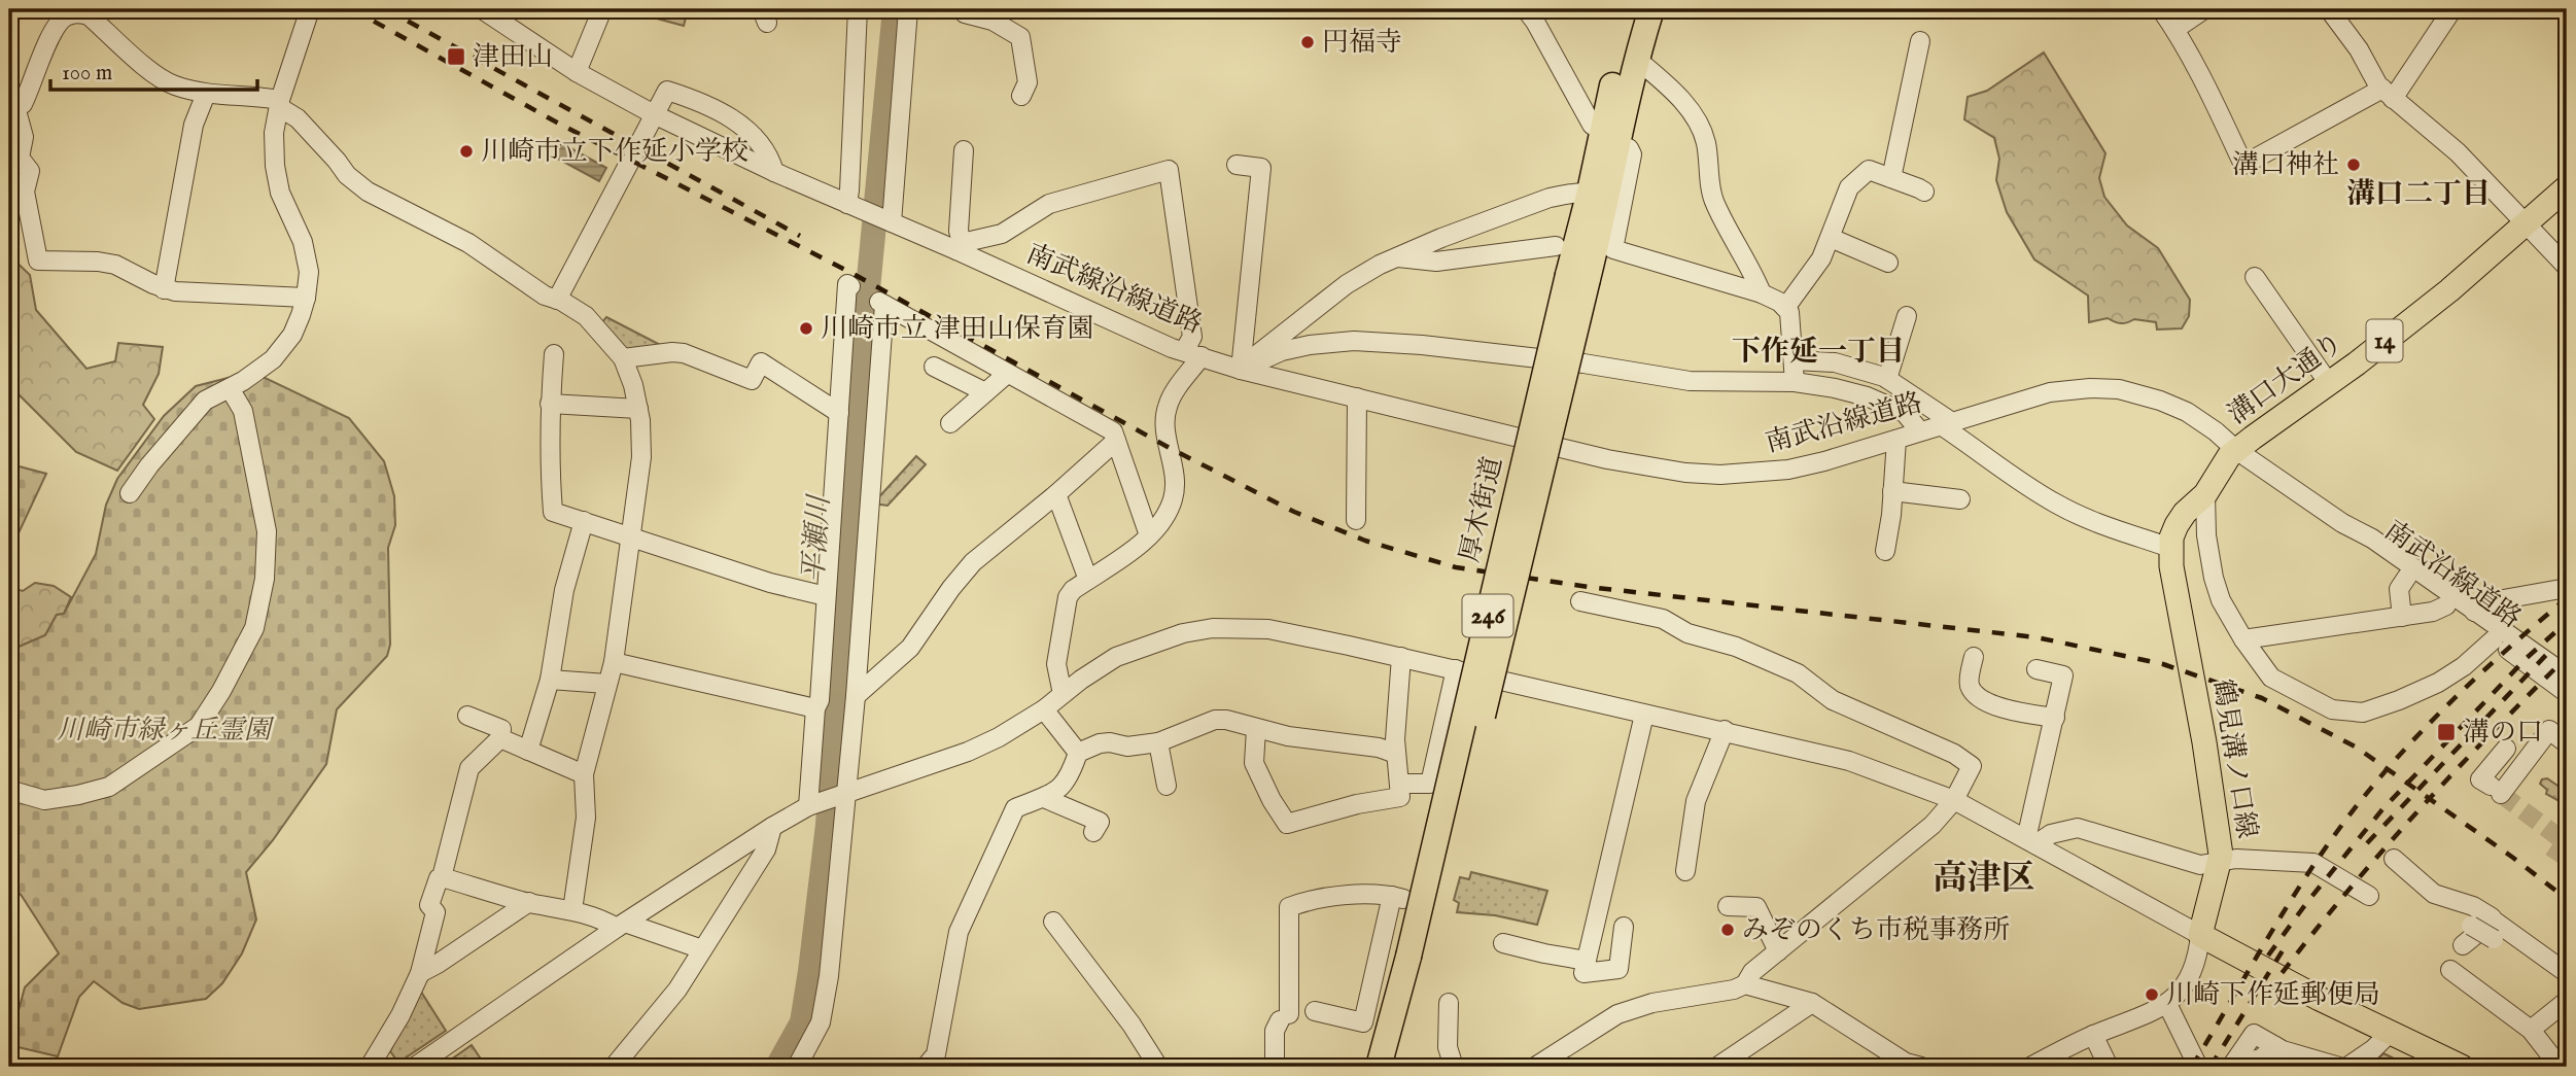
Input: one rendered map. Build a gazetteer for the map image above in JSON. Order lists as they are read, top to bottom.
{
  "streets": {
    "highway": ["厚木街道", "246"],
    "main road": ["14", "溝口大通り", "鶴見溝ノ口線"],
    "street": ["南武線沿線道路", "南武沿線道路"]
  },
  "crossings": [
    ["南武線沿線道路", "南武沿線道路"],
    ["溝口大通り", "南武沿線道路"],
    ["溝口大通り", "鶴見溝ノ口線"],
    ["南武沿線道路", "鶴見溝ノ口線"]
  ],
  "districts": ["溝口二丁目", "下作延一丁目", "高津区"],
  "water": ["平瀬川"],
  "parks": ["川崎市緑ヶ丘霊園"],
  "places": {
    "other": [
      "円福寺",
      "川崎市立下作延小学校",
      "溝口神社",
      "川崎市立 津田山保育園",
      "みぞのくち市税事務所",
      "川崎下作延郵便局"
    ],
    "transit": ["津田山", "溝の口"]
  },
  "scale_bar": "100 m"
}
